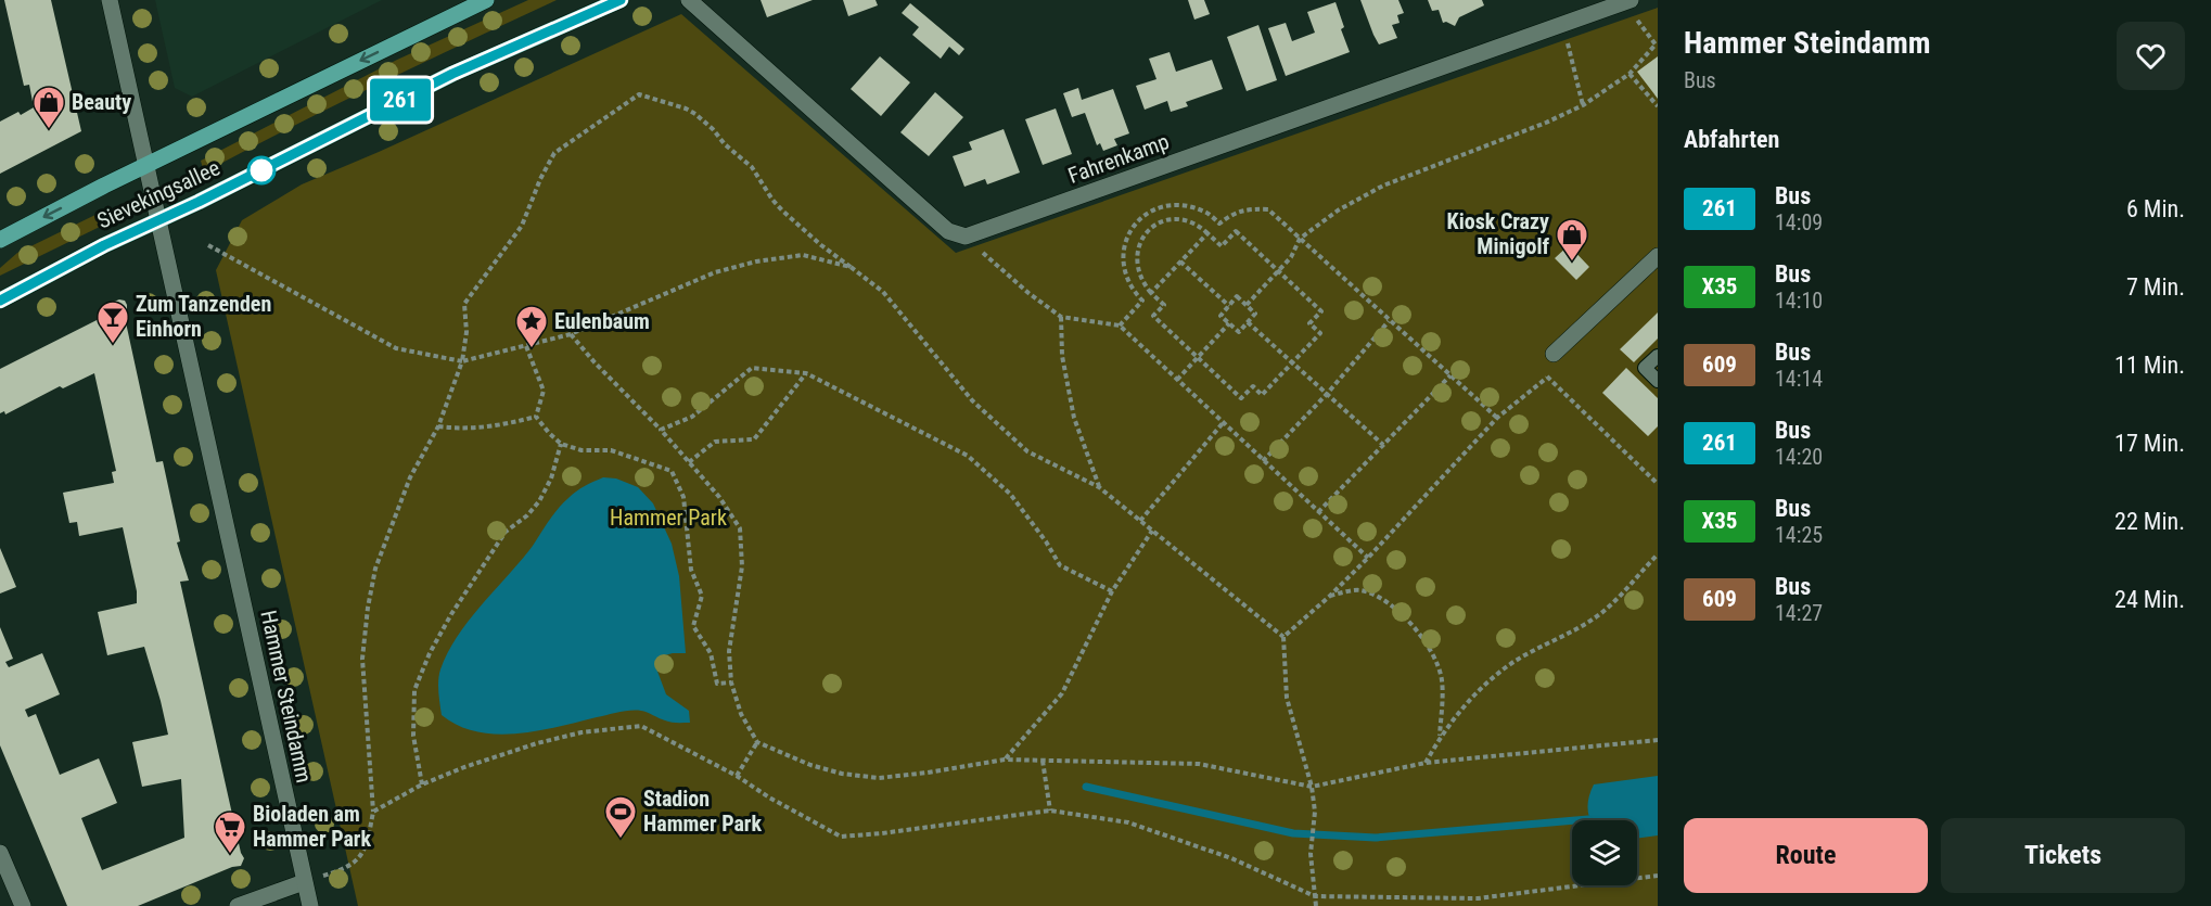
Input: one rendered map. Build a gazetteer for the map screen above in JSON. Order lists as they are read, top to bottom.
{
  "streets": {
    "main road": ["Sievekingsallee"],
    "street": ["Fahrenkamp", "Hammer Steindamm"]
  },
  "crossings": [
    ["Sievekingsallee", "Hammer Steindamm"]
  ],
  "parks": ["Hammer Park"],
  "places": {
    "shop": ["Beauty", "Kiosk Crazy Minigolf"],
    "bar": ["Zum Tanzenden Einhorn"],
    "place": ["Eulenbaum"],
    "sports": ["Stadion Hammer Park"],
    "supermarket": ["Bioladen am Hammer Park"]
  },
  "lines": ["bus line 261"],
  "page": {
    "on_map": "261",
    "heading": [
      ["Hammer Steindamm", "Bus"],
      "Abfahrten"
    ],
    "list": [
      {
        "mark": "261",
        "name": "Bus",
        "note": "14:09",
        "value": "6 Min."
      },
      {
        "mark": "X35",
        "name": "Bus",
        "note": "14:10",
        "value": "7 Min."
      },
      {
        "mark": "609",
        "name": "Bus",
        "note": "14:14",
        "value": "11 Min."
      },
      {
        "mark": "261",
        "name": "Bus",
        "note": "14:20",
        "value": "17 Min."
      },
      {
        "mark": "X35",
        "name": "Bus",
        "note": "14:25",
        "value": "22 Min."
      },
      {
        "mark": "609",
        "name": "Bus",
        "note": "14:27",
        "value": "24 Min."
      }
    ],
    "buttons": ["Route", "Tickets"]
  }
}
